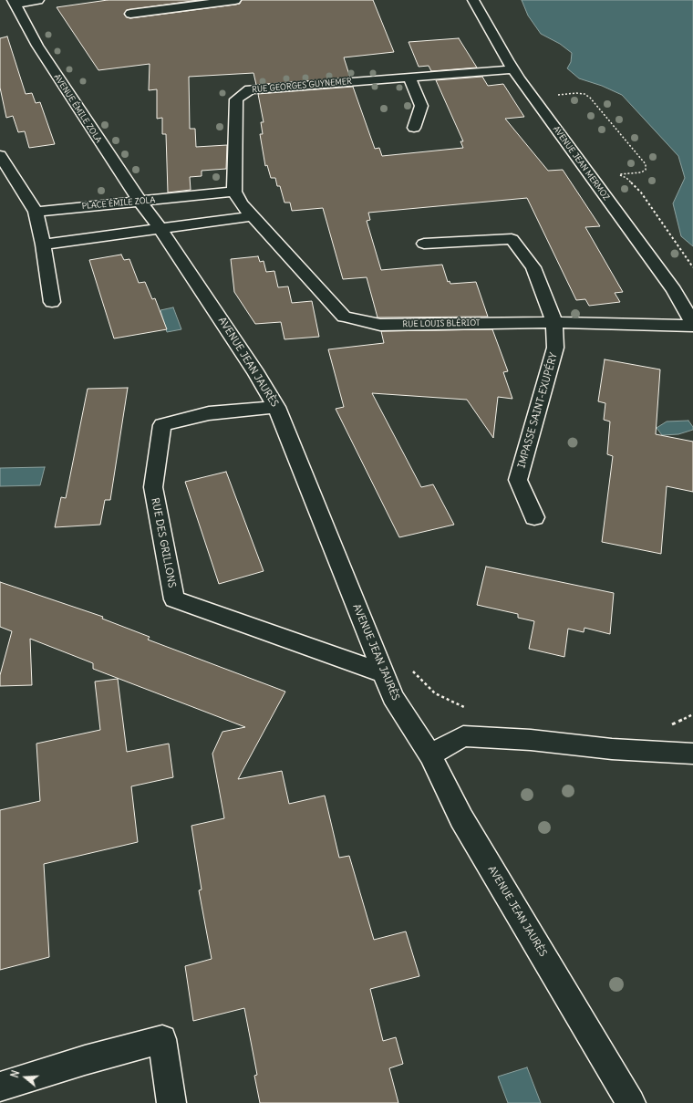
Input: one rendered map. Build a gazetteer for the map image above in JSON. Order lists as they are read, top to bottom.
{
  "streets": {
    "street": [
      "RUE GEORGES GUYNEMER",
      "AVENUE ÉMILE ZOLA",
      "AVENUE JEAN MERMOZ",
      "PLACE ÉMILE ZOLA",
      "RUE LOUIS BLÉRIOT",
      "AVENUE JEAN JAURÈS",
      "IMPASSE SAINT-EXUPÉRY",
      "RUE DES GRILLONS"
    ]
  },
  "crossings": [
    ["RUE GEORGES GUYNEMER", "AVENUE JEAN MERMOZ"],
    ["RUE GEORGES GUYNEMER", "PLACE ÉMILE ZOLA"],
    ["RUE GEORGES GUYNEMER", "RUE LOUIS BLÉRIOT"],
    ["AVENUE ÉMILE ZOLA", "PLACE ÉMILE ZOLA"],
    ["AVENUE ÉMILE ZOLA", "AVENUE JEAN JAURÈS"],
    ["PLACE ÉMILE ZOLA", "RUE LOUIS BLÉRIOT"],
    ["PLACE ÉMILE ZOLA", "AVENUE JEAN JAURÈS"],
    ["RUE LOUIS BLÉRIOT", "IMPASSE SAINT-EXUPÉRY"],
    ["AVENUE JEAN JAURÈS", "RUE DES GRILLONS"]
  ],
  "north": "left"
}
